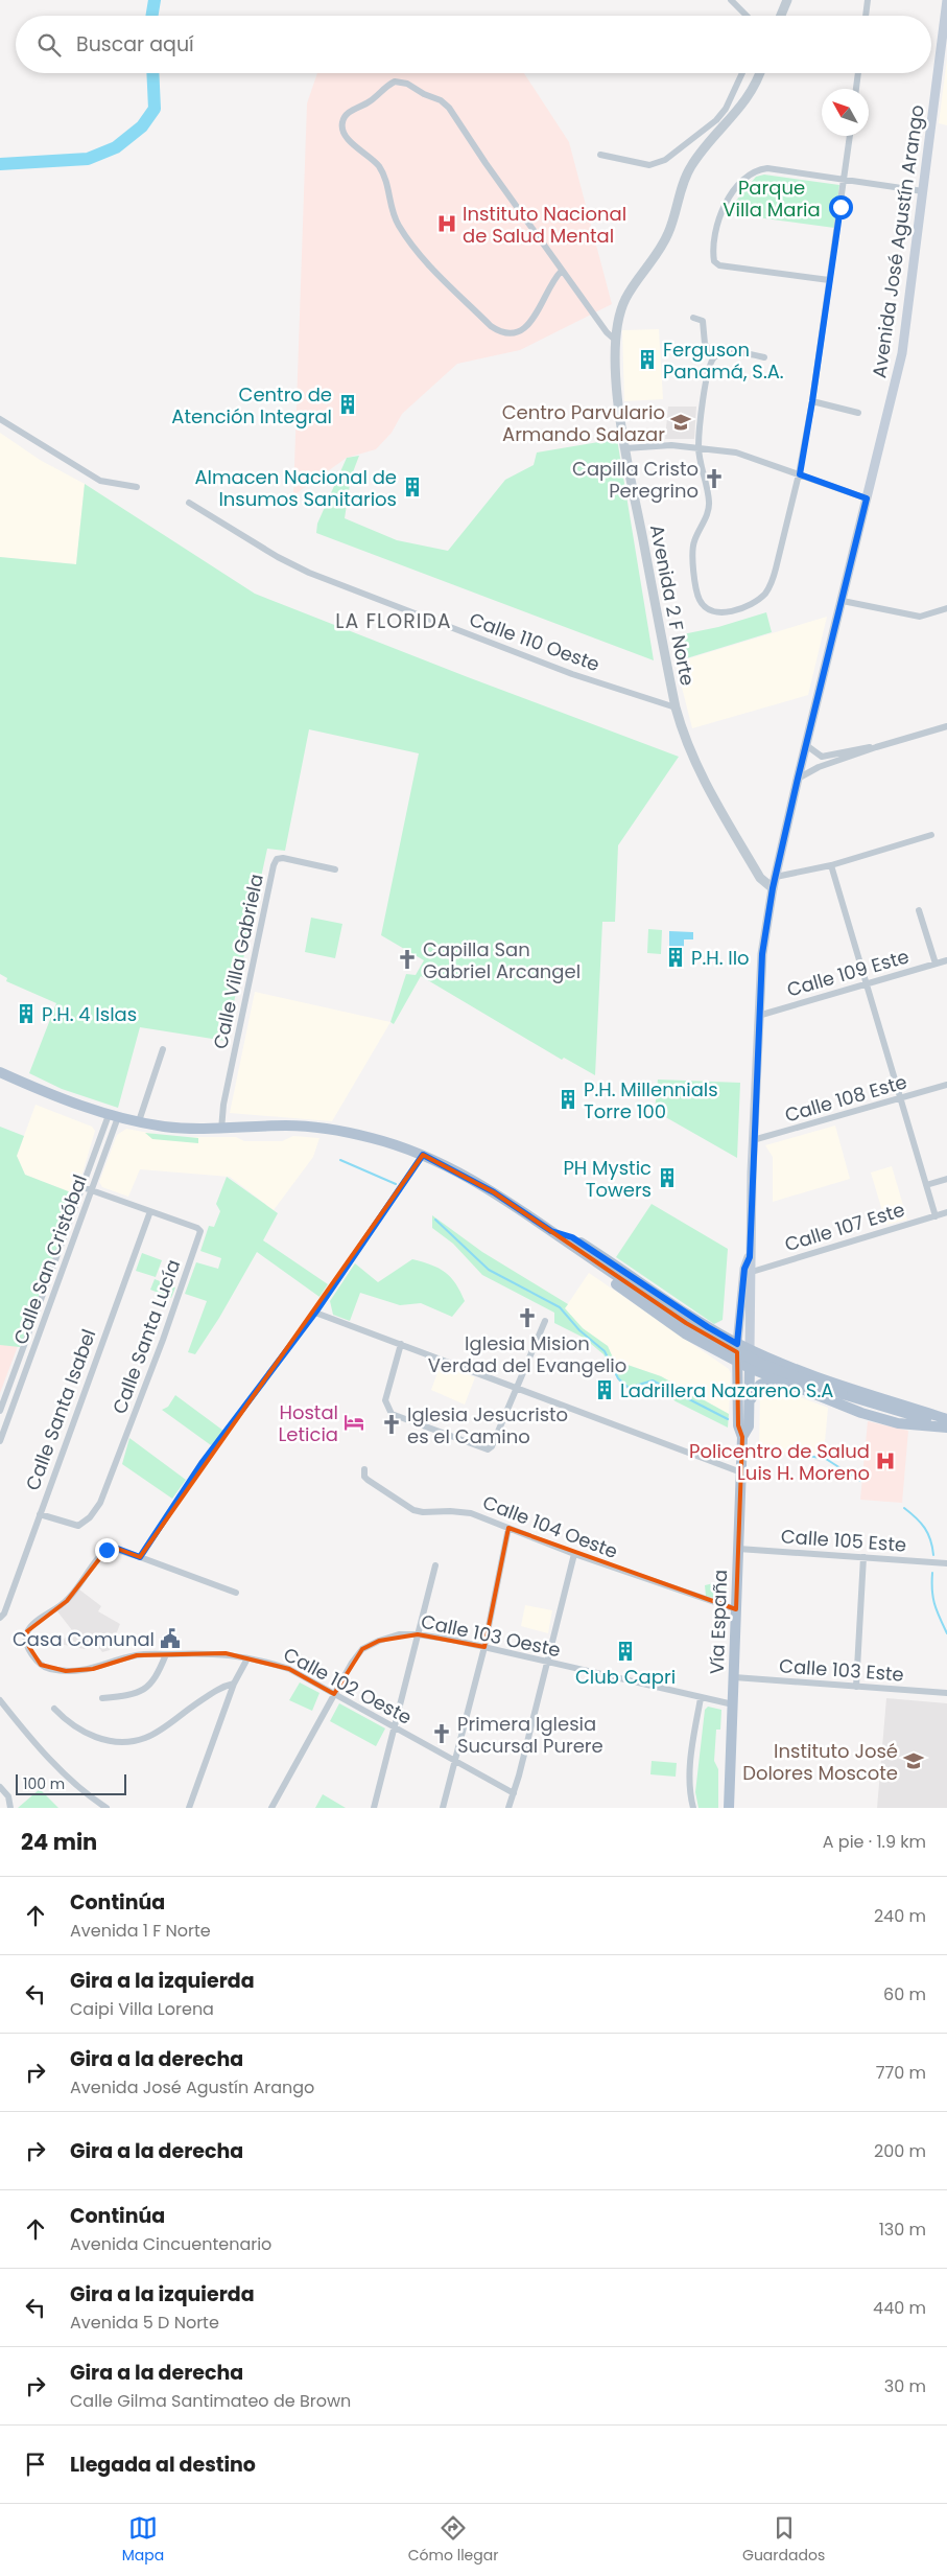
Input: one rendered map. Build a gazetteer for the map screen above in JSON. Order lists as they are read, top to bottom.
{
  "streets": {
    "main road": ["Avenida José Agustín Arango", "Vía España"],
    "street": [
      "Avenida 2 F Norte",
      "Calle 110 Oeste",
      "Calle Villa Gabriela",
      "Calle 109 Este",
      "Calle 108 Este",
      "Calle 107 Este",
      "Calle San Cristóbal",
      "Calle Santa Lucía",
      "Calle Santa Isabel",
      "Calle 104 Oeste",
      "Calle 105 Este",
      "Calle 103 Oeste",
      "Calle 103 Este",
      "Calle 102 Oeste"
    ]
  },
  "crossings": [
    ["Avenida José Agustín Arango", "Avenida 2 F Norte"],
    ["Avenida José Agustín Arango", "Calle 109 Este"],
    ["Avenida José Agustín Arango", "Calle 108 Este"],
    ["Avenida José Agustín Arango", "Calle 107 Este"],
    ["Avenida José Agustín Arango", "Vía España"],
    ["Avenida 2 F Norte", "Calle 110 Oeste"],
    ["Calle San Cristóbal", "Calle Santa Lucía"],
    ["Calle Santa Lucía", "Calle Santa Isabel"],
    ["Calle 104 Oeste", "Vía España"],
    ["Calle 105 Este", "Vía España"],
    ["Vía España", "Calle 103 Oeste"],
    ["Vía España", "Calle 103 Este"],
    ["Calle 103 Oeste", "Calle 102 Oeste"]
  ],
  "districts": ["LA FLORIDA"],
  "parks": ["Parque Villa Maria"],
  "places": {
    "hospital": ["Instituto Nacional de Salud Mental", "Policentro de Salud Luis H. Moreno"],
    "building": [
      "Ferguson Panamá, S.A.",
      "Centro de Atención Integral",
      "Almacen Nacional de Insumos Sanitarios",
      "P.H. Ilo",
      "P.H. 4 Islas",
      "P.H. Millennials Torre 100",
      "PH Mystic Towers",
      "Ladrillera Nazareno S.A",
      "Club Capri"
    ],
    "school or university": ["Centro Parvulario Armando Salazar", "Instituto José Dolores Moscote"],
    "church": [
      "Capilla Cristo Peregrino",
      "Capilla San Gabriel Arcangel",
      "Iglesia Mision Verdad del Evangelio",
      "Iglesia Jesucristo es el Camino",
      "Primera Iglesia Sucursal Purere"
    ],
    "hotel": ["Hostal Leticia"],
    "public building": ["Casa Comunal"]
  },
  "scale_bar": "100 m",
  "north": "top left",
  "page": {
    "search": "Buscar aquí",
    "scale": "100 m",
    "heading": ["24 min", "A pie · 1.9 km"],
    "list": [
      ["Continúa", "Avenida 1 F Norte", "240 m"],
      ["Gira a la izquierda", "Caipi Villa Lorena", "60 m"],
      ["Gira a la derecha", "Avenida José Agustín Arango", "770 m"],
      ["Gira a la derecha", "200 m"],
      ["Continúa", "Avenida Cincuentenario", "130 m"],
      ["Gira a la izquierda", "Avenida 5 D Norte", "440 m"],
      ["Gira a la derecha", "Calle Gilma Santimateo de Brown", "30 m"],
      "Llegada al destino"
    ],
    "nav": ["Mapa", "Cómo llegar", "Guardados"]
  }
}
